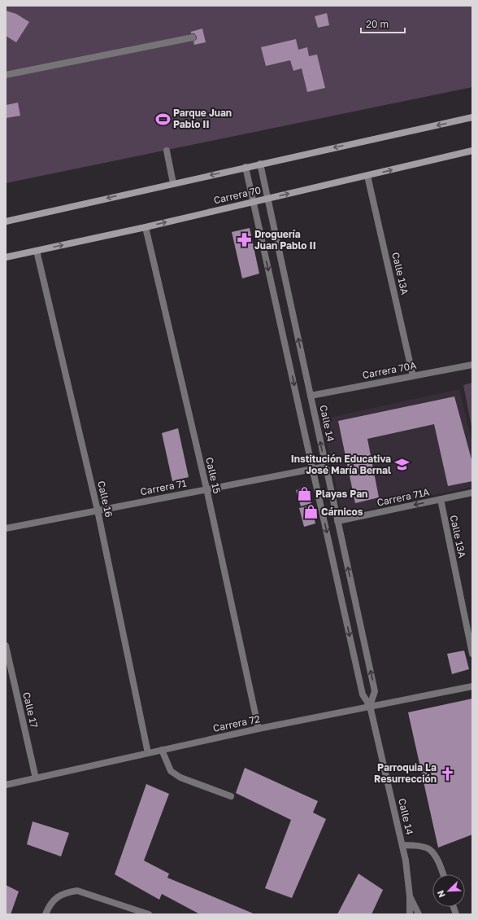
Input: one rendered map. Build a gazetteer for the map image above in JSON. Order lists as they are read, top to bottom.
{
  "streets": {
    "main road": ["Carrera 70"],
    "street": [
      "Calle 13A",
      "Carrera 70A",
      "Calle 14",
      "Calle 15",
      "Carrera 71",
      "Carrera 71A",
      "Calle 16",
      "Calle 17",
      "Carrera 72"
    ]
  },
  "crossings": [
    ["Carrera 70", "Calle 13A"],
    ["Carrera 70", "Calle 14"],
    ["Carrera 70", "Calle 15"],
    ["Carrera 70", "Calle 16"],
    ["Calle 13A", "Carrera 70A"],
    ["Calle 13A", "Carrera 71A"],
    ["Carrera 70A", "Calle 14"],
    ["Calle 14", "Carrera 71"],
    ["Calle 14", "Carrera 71A"],
    ["Calle 14", "Carrera 72"],
    ["Calle 15", "Carrera 71"],
    ["Calle 15", "Carrera 72"],
    ["Carrera 71", "Calle 16"],
    ["Calle 16", "Carrera 72"],
    ["Calle 17", "Carrera 72"]
  ],
  "one_way": ["Carrera 71A"],
  "places": {
    "sports": ["Parque Juan Pablo II"],
    "pharmacy": ["Droguería Juan Pablo II"],
    "school or university": ["Institución Educativa José María Bernal"],
    "shop": ["Playas Pan", "Cárnicos"],
    "church": ["Parroquia La Resurrección"]
  },
  "scale_bar": "20 m",
  "north": "bottom left"
}
